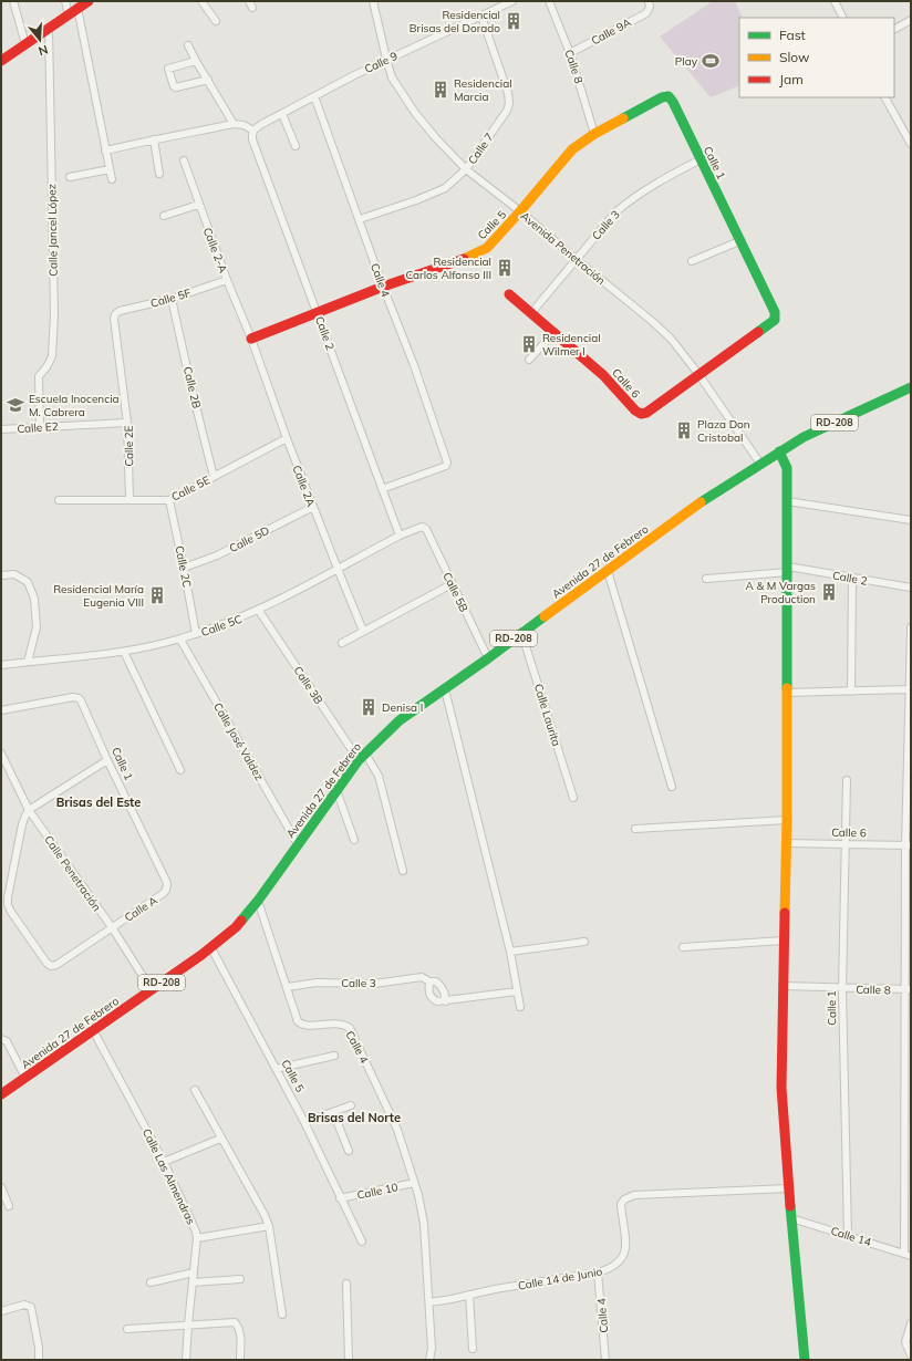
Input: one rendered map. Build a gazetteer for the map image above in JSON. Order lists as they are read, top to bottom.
{
  "streets": {
    "main road": [
      "Calle 1",
      "Calle 5",
      "Calle 6",
      "RD-208",
      "Avenida 27 de Febrero"
    ],
    "street": [
      "Calle 9A",
      "Calle 9",
      "Calle 8",
      "Calle 7",
      "Calle 3",
      "Calle Jancel López",
      "Avenida Penetración",
      "Calle 2-A",
      "Calle 4",
      "Calle 5F",
      "Calle 2",
      "Calle 2B",
      "Calle E2",
      "Calle 2E",
      "Calle 2A",
      "Calle 5E",
      "Calle 5D",
      "Calle 2C",
      "Calle 5B",
      "Calle 5C",
      "Calle 3B",
      "Calle Laurita",
      "Calle José Valdez",
      "Calle Penetración",
      "Calle A",
      "Calle Las Almendras",
      "Calle 10",
      "Calle 14",
      "Calle 14 de Junio"
    ]
  },
  "crossings": [
    ["Calle 9A", "Calle 8"],
    ["Calle 9", "Calle 7"],
    ["Calle 9", "Avenida Penetración"],
    ["Calle 9", "Calle 4"],
    ["Calle 9", "Calle 2"],
    ["Calle 8", "Calle 1"],
    ["Calle 8", "Calle 5"],
    ["Calle 7", "Avenida Penetración"],
    ["Calle 7", "Calle 4"],
    ["Calle 1", "Calle 5"],
    ["Calle 1", "Calle 3"],
    ["Calle 1", "Calle 6"],
    ["Calle 1", "Calle A"],
    ["Calle 1", "Calle 14"],
    ["Calle 5", "Avenida Penetración"],
    ["Calle 5", "Calle 2-A"],
    ["Calle 5", "Calle 4"],
    ["Calle 5", "Calle 2"],
    ["Calle 5", "Calle 2A"],
    ["Calle 5", "Avenida 27 de Febrero"],
    ["Calle 5", "Calle 10"],
    ["Calle 3", "Avenida Penetración"],
    ["Calle 3", "Calle 4"],
    ["Calle 3", "Calle 6"],
    ["Calle Jancel López", "Calle E2"],
    ["Avenida Penetración", "Calle 6"],
    ["Avenida Penetración", "Avenida 27 de Febrero"],
    ["Calle 2-A", "Calle 5F"],
    ["Calle 2-A", "Calle 2A"],
    ["Calle 4", "Calle 2"],
    ["Calle 4", "Avenida 27 de Febrero"],
    ["Calle 4", "Calle 10"],
    ["Calle 4", "Calle 14 de Junio"],
    ["Calle 5F", "Calle 2B"],
    ["Calle 5F", "Calle 2E"],
    ["Calle 2", "Calle 5C"],
    ["Calle 2B", "Calle 5E"],
    ["Calle E2", "Calle 2E"],
    ["Calle 2E", "Calle 5E"],
    ["Calle 2A", "Calle 5E"],
    ["Calle 2A", "Calle 5D"],
    ["Calle 2A", "Calle 5C"],
    ["Calle 5E", "Calle 2C"],
    ["Calle 5D", "Calle 2C"],
    ["Avenida 27 de Febrero", "Calle 5B"],
    ["Avenida 27 de Febrero", "Calle 3B"],
    ["Avenida 27 de Febrero", "Calle Laurita"],
    ["Avenida 27 de Febrero", "Calle José Valdez"],
    ["Avenida 27 de Febrero", "Calle Penetración"],
    ["Avenida 27 de Febrero", "Calle Las Almendras"],
    ["Calle 2C", "Calle 5C"],
    ["Calle 5B", "Calle 5C"],
    ["Calle 5C", "Calle 3B"],
    ["Calle 5C", "Calle José Valdez"],
    ["Calle Penetración", "Calle A"]
  ],
  "districts": ["Brisas del Este", "Brisas del Norte"],
  "places": {
    "building": [
      "Residencial Brisas del Dorado",
      "Residencial Marcia",
      "Residencial Carlos Alfonso III",
      "Residencial Wilmer I",
      "Plaza Don Cristobal",
      "A & M Vargas Production",
      "Residencial María Eugenia VIII",
      "Denisa I"
    ],
    "sports": ["Play"],
    "school or university": ["Escuela Inocencia M. Cabrera"]
  },
  "legend": ["Fast", "Slow", "Jam"],
  "north": "bottom"
}
